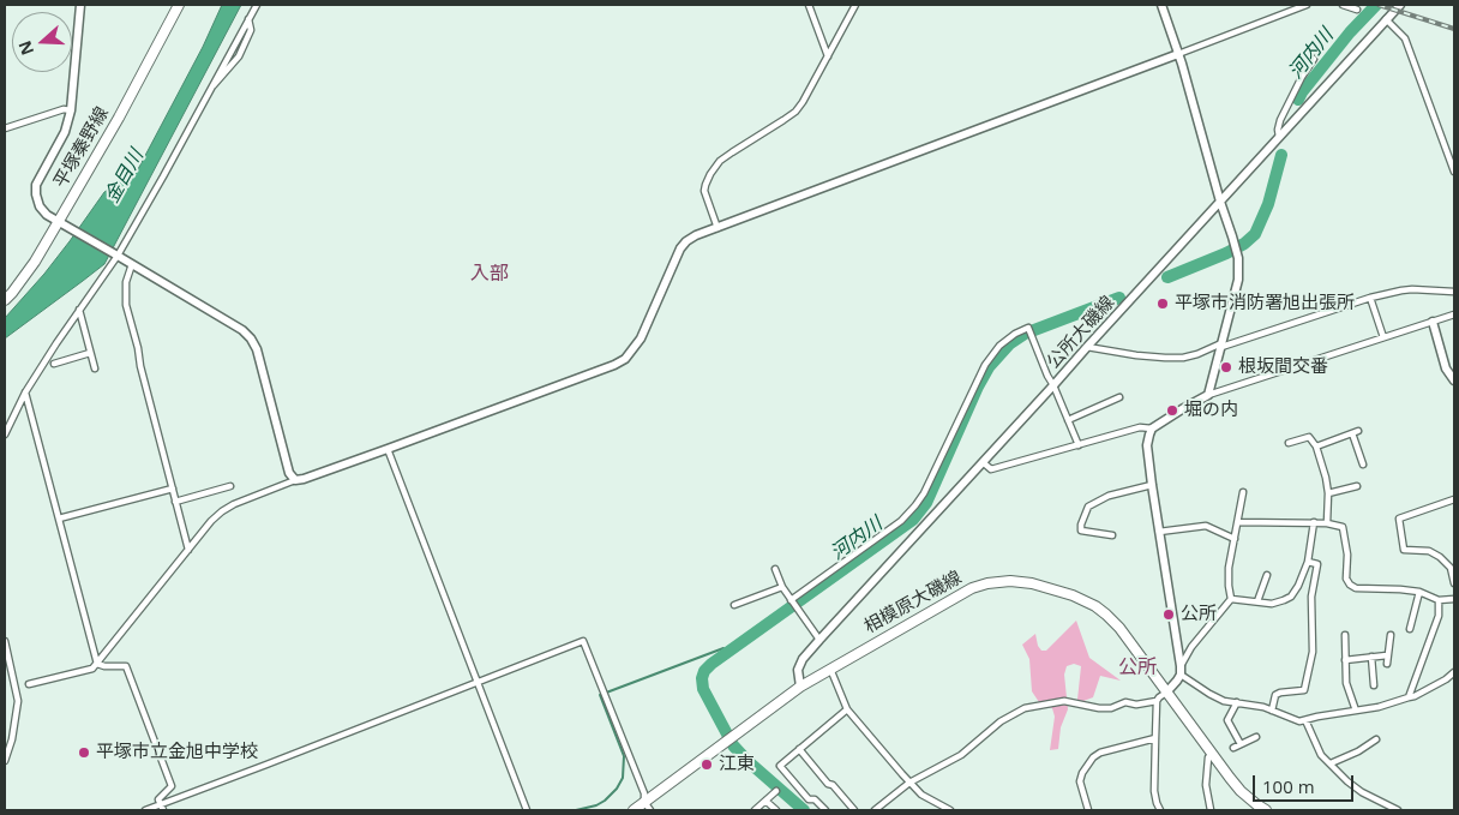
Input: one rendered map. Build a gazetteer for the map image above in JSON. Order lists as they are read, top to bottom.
{
  "streets": {
    "main road": ["平塚秦野線", "相模原大磯線"],
    "street": ["公所大磯線"]
  },
  "crossings": [
    ["公所大磯線", "相模原大磯線"]
  ],
  "districts": ["入部", "公所"],
  "water": ["河内川", "金目川"],
  "places": [
    "平塚市消防署旭出張所",
    "根坂間交番",
    "堀の内",
    "公所",
    "平塚市立金旭中学校",
    "江東"
  ],
  "scale_bar": "100 m",
  "north": "left"
}
